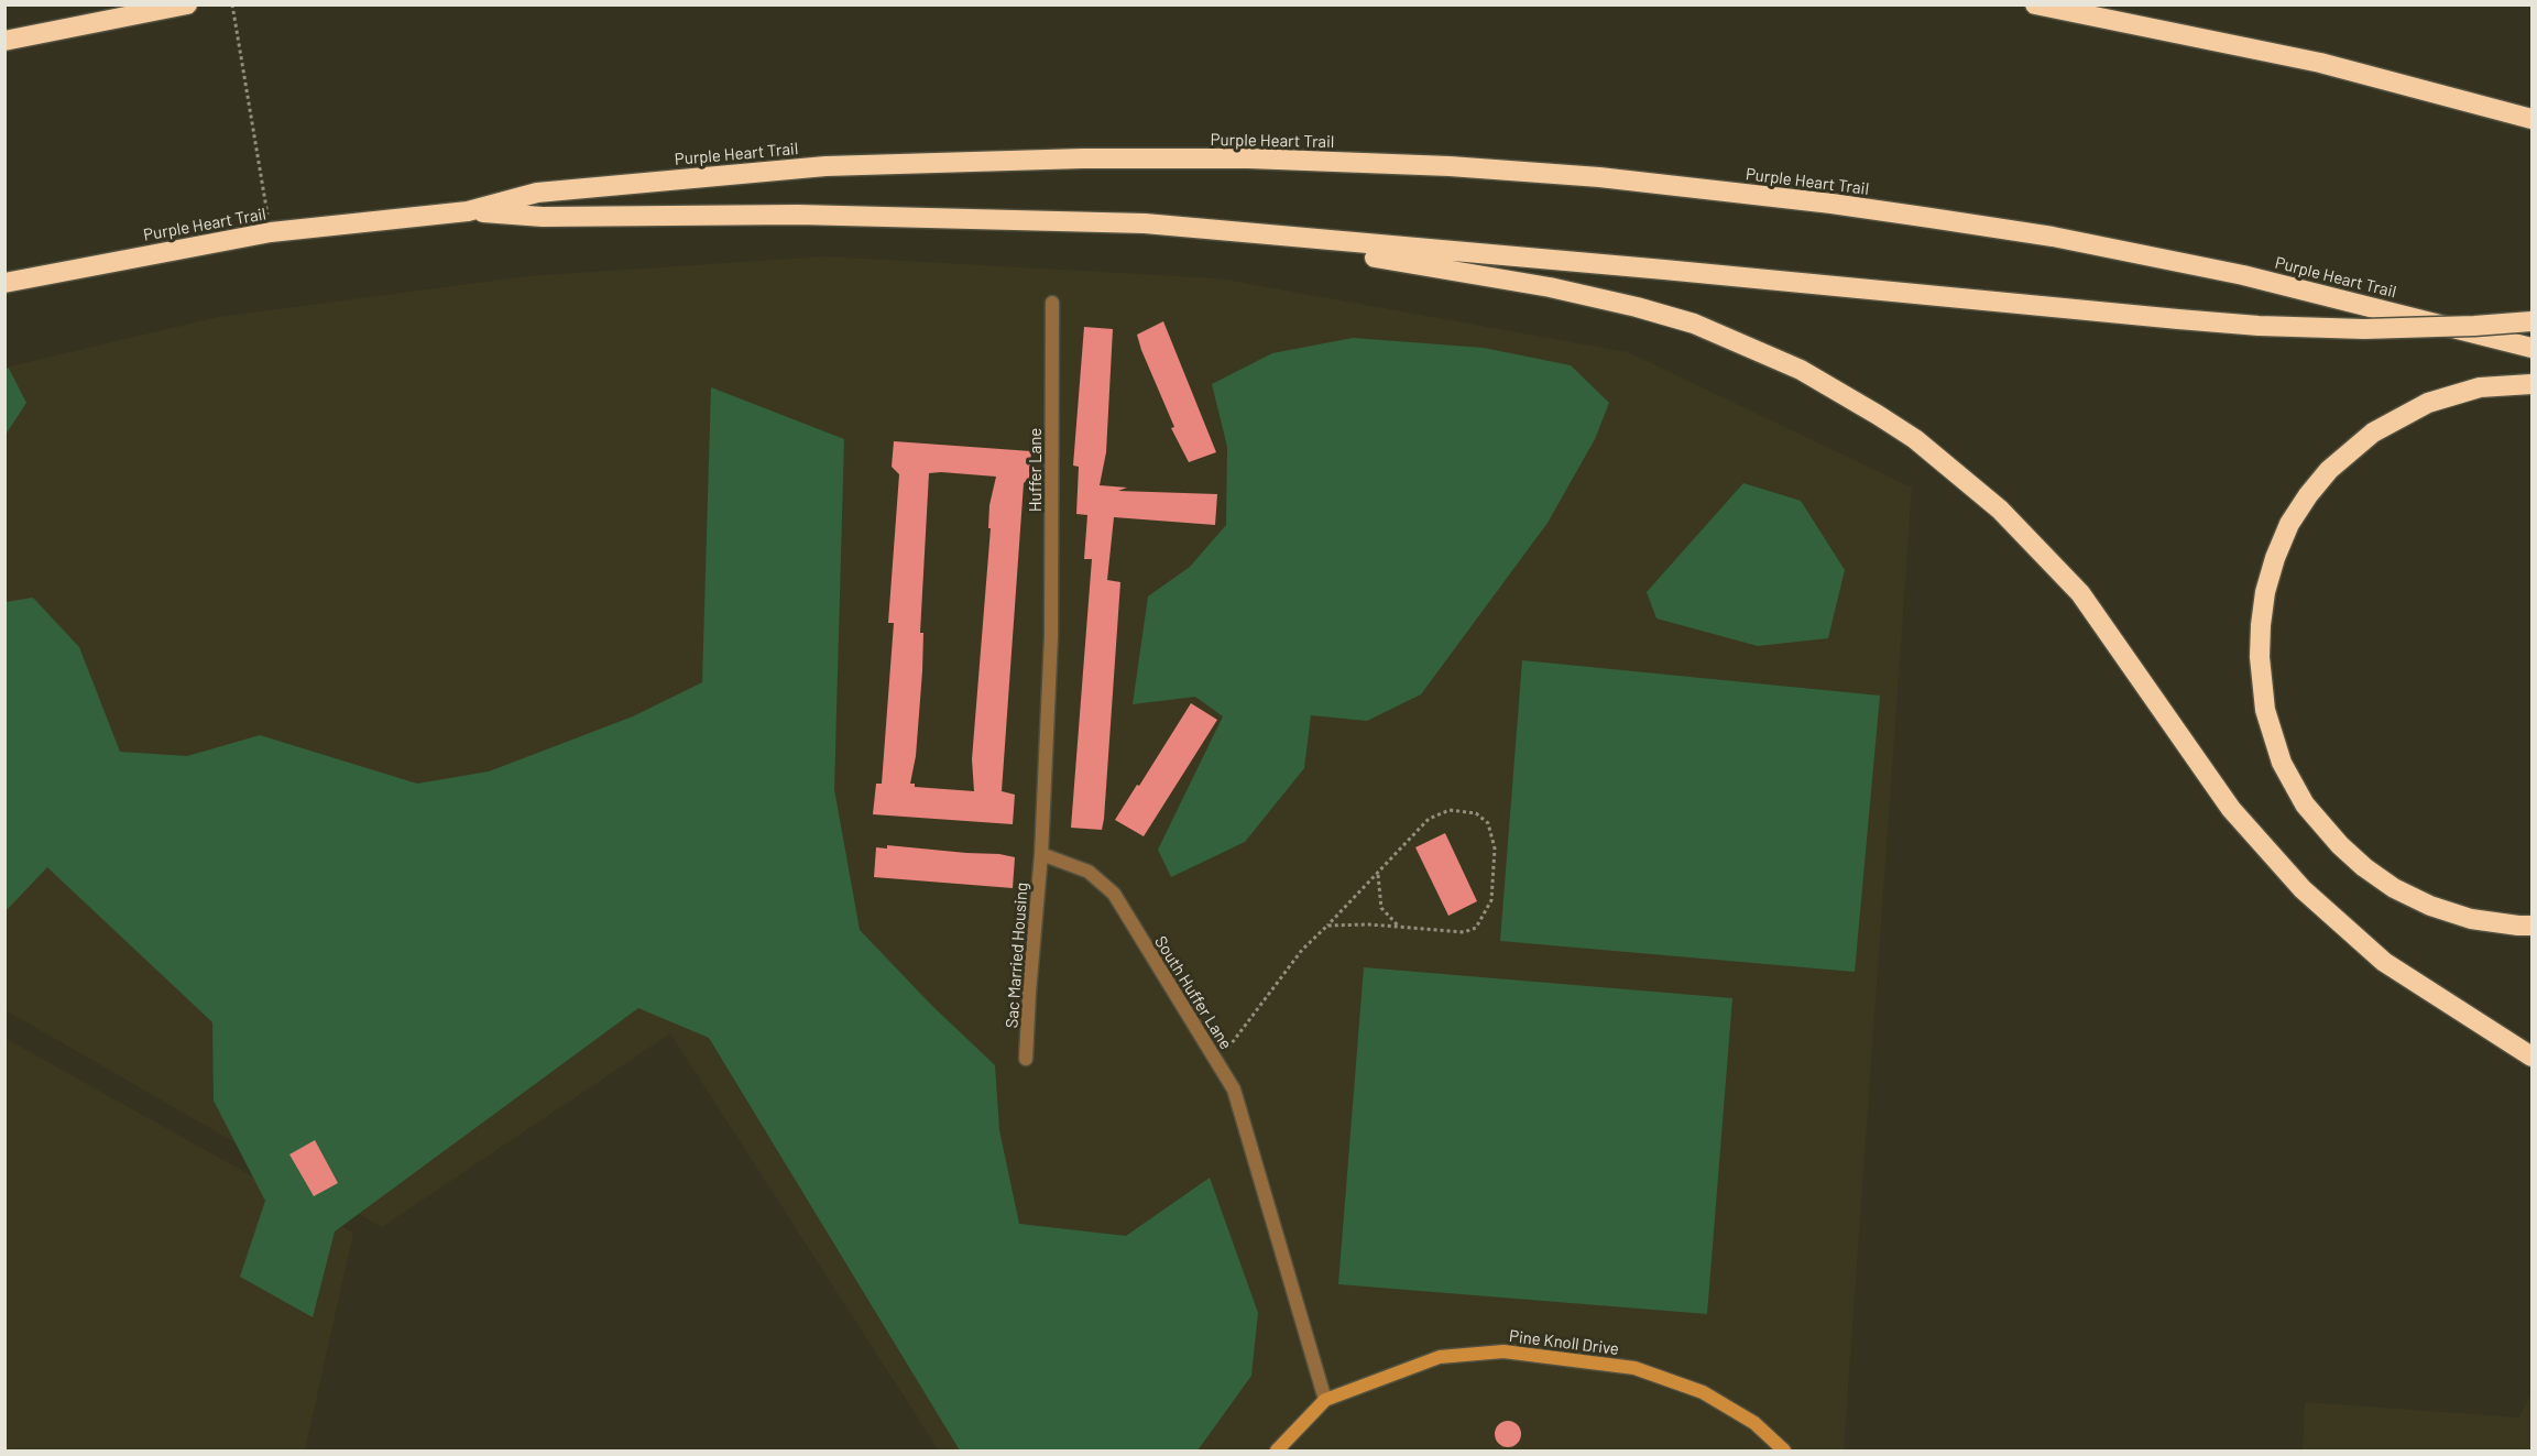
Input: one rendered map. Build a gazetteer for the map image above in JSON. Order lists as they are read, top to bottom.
{
  "streets": {
    "highway": ["Purple Heart Trail"],
    "street": [
      "Huffer Lane",
      "Sac Married Housing",
      "South Huffer Lane",
      "Pine Knoll Drive"
    ]
  },
  "crossings": [
    ["Huffer Lane", "Sac Married Housing"],
    ["Huffer Lane", "South Huffer Lane"],
    ["Sac Married Housing", "South Huffer Lane"],
    ["South Huffer Lane", "Pine Knoll Drive"]
  ]
}
